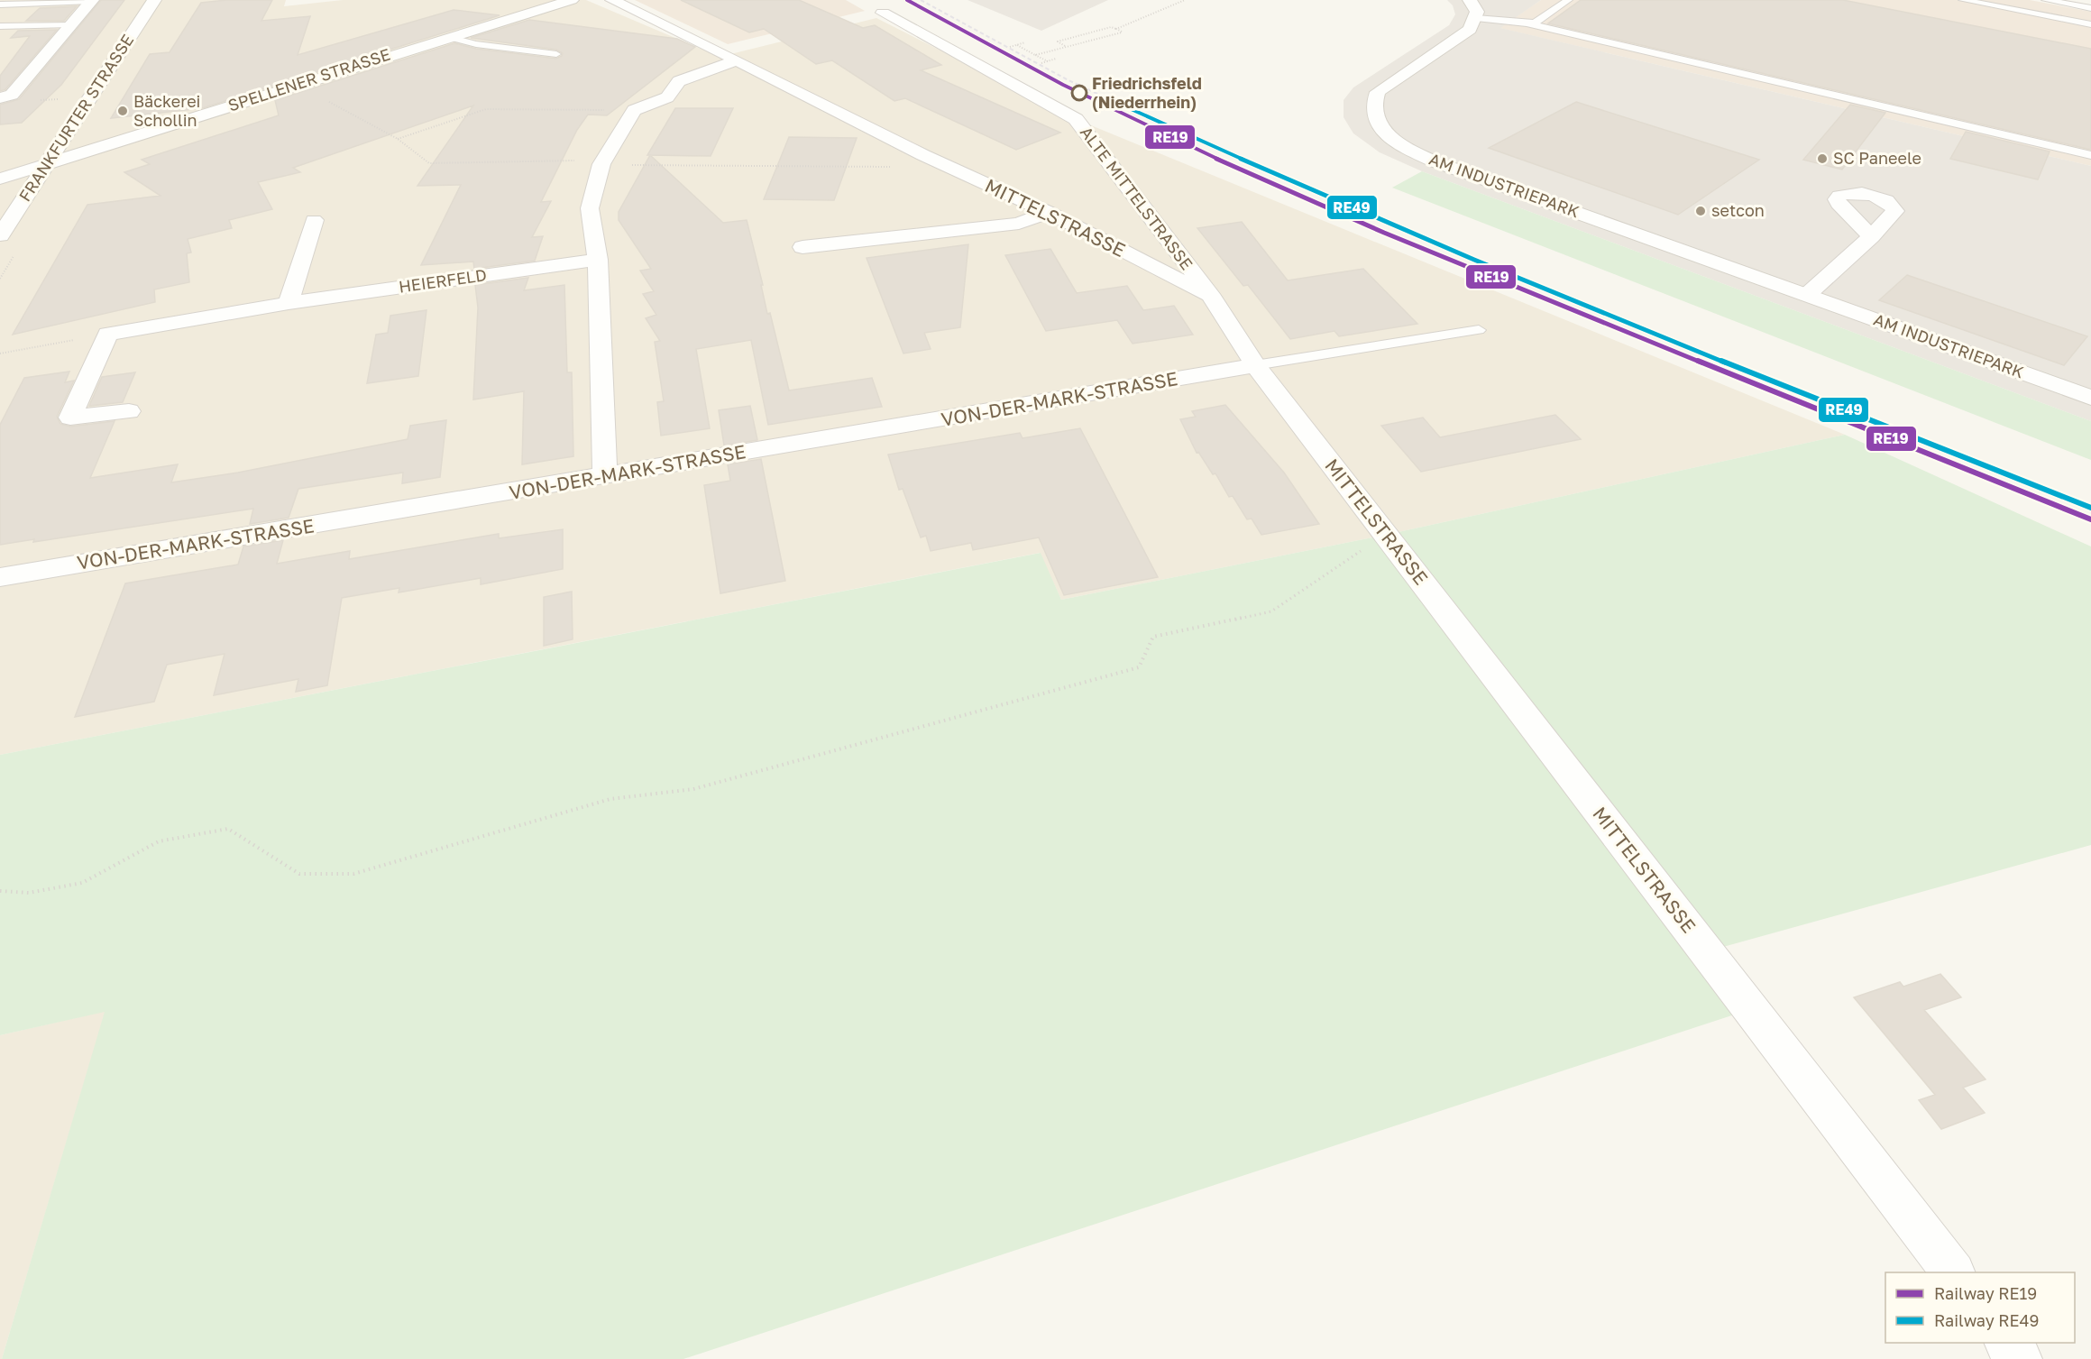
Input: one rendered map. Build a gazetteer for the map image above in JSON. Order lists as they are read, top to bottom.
{
  "streets": {
    "street": [
      "SPELLENER STRASSE",
      "FRANKFURTER STRASSE",
      "AM INDUSTRIEPARK",
      "ALTE MITTELSTRASSE",
      "MITTELSTRASSE",
      "HEIERFELD",
      "VON-DER-MARK-STRASSE"
    ]
  },
  "crossings": [
    ["SPELLENER STRASSE", "FRANKFURTER STRASSE"],
    ["ALTE MITTELSTRASSE", "MITTELSTRASSE"],
    ["MITTELSTRASSE", "VON-DER-MARK-STRASSE"]
  ],
  "places": [
    "Friedrichsfeld (Niederrhein)",
    "Bäckerei Schollin",
    "SC Paneele",
    "setcon"
  ],
  "lines": ["rail line RE19", "rail line RE49"],
  "legend": ["Railway RE19", "Railway RE49"]
}
